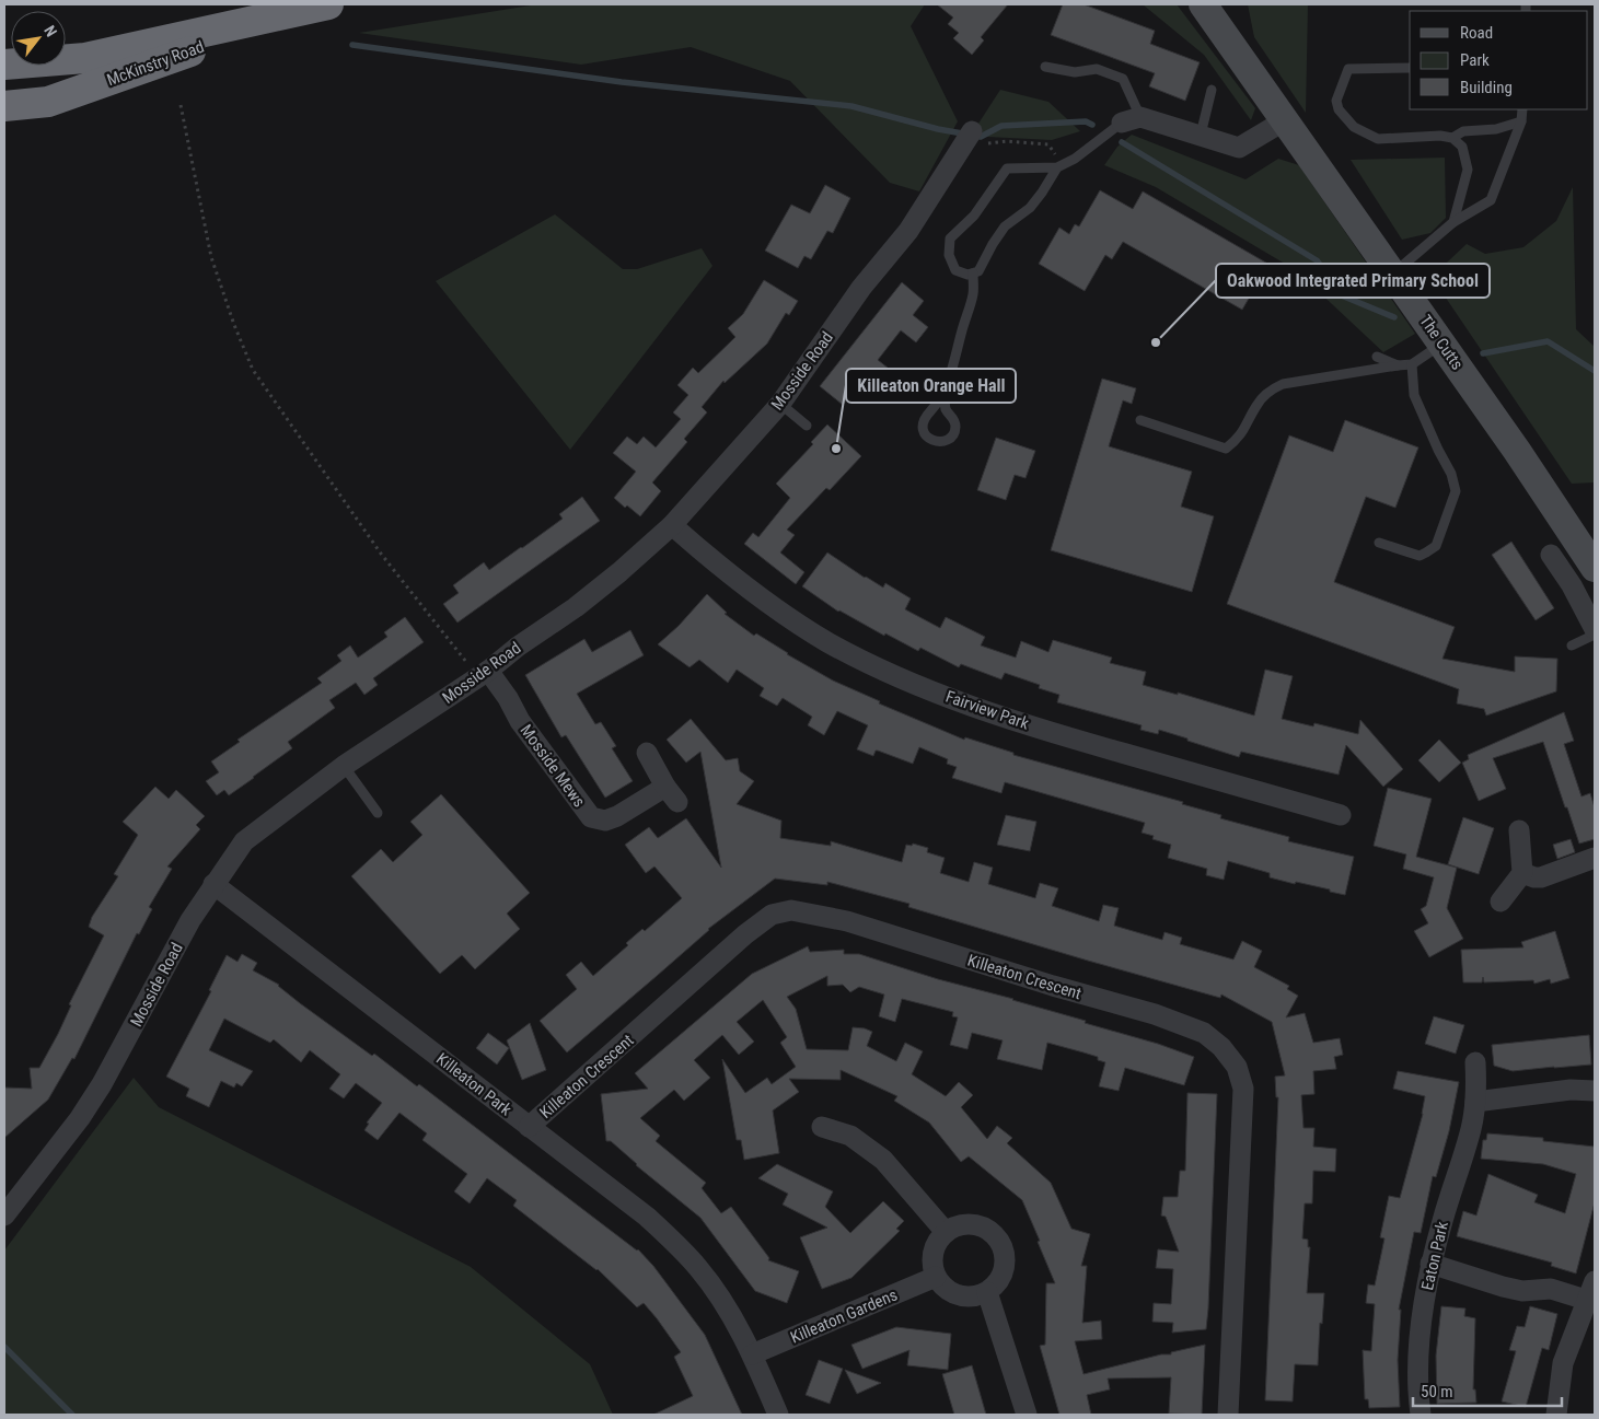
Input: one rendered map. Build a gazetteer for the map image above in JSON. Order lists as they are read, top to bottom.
{
  "streets": {
    "highway": ["McKinstry Road"],
    "street": [
      "The Cutts",
      "Mosside Road",
      "Fairview Park",
      "Mosside Mews",
      "Killeaton Crescent",
      "Killeaton Park",
      "Eaton Park",
      "Killeaton Gardens"
    ]
  },
  "crossings": [
    ["Mosside Road", "Fairview Park"],
    ["Mosside Road", "Mosside Mews"],
    ["Mosside Road", "Killeaton Park"],
    ["Killeaton Crescent", "Killeaton Park"],
    ["Killeaton Park", "Killeaton Gardens"]
  ],
  "places": ["Oakwood Integrated Primary School", "Killeaton Orange Hall"],
  "legend": ["Road", "Park", "Building"],
  "scale_bar": "50 m",
  "north": "top right"
}
